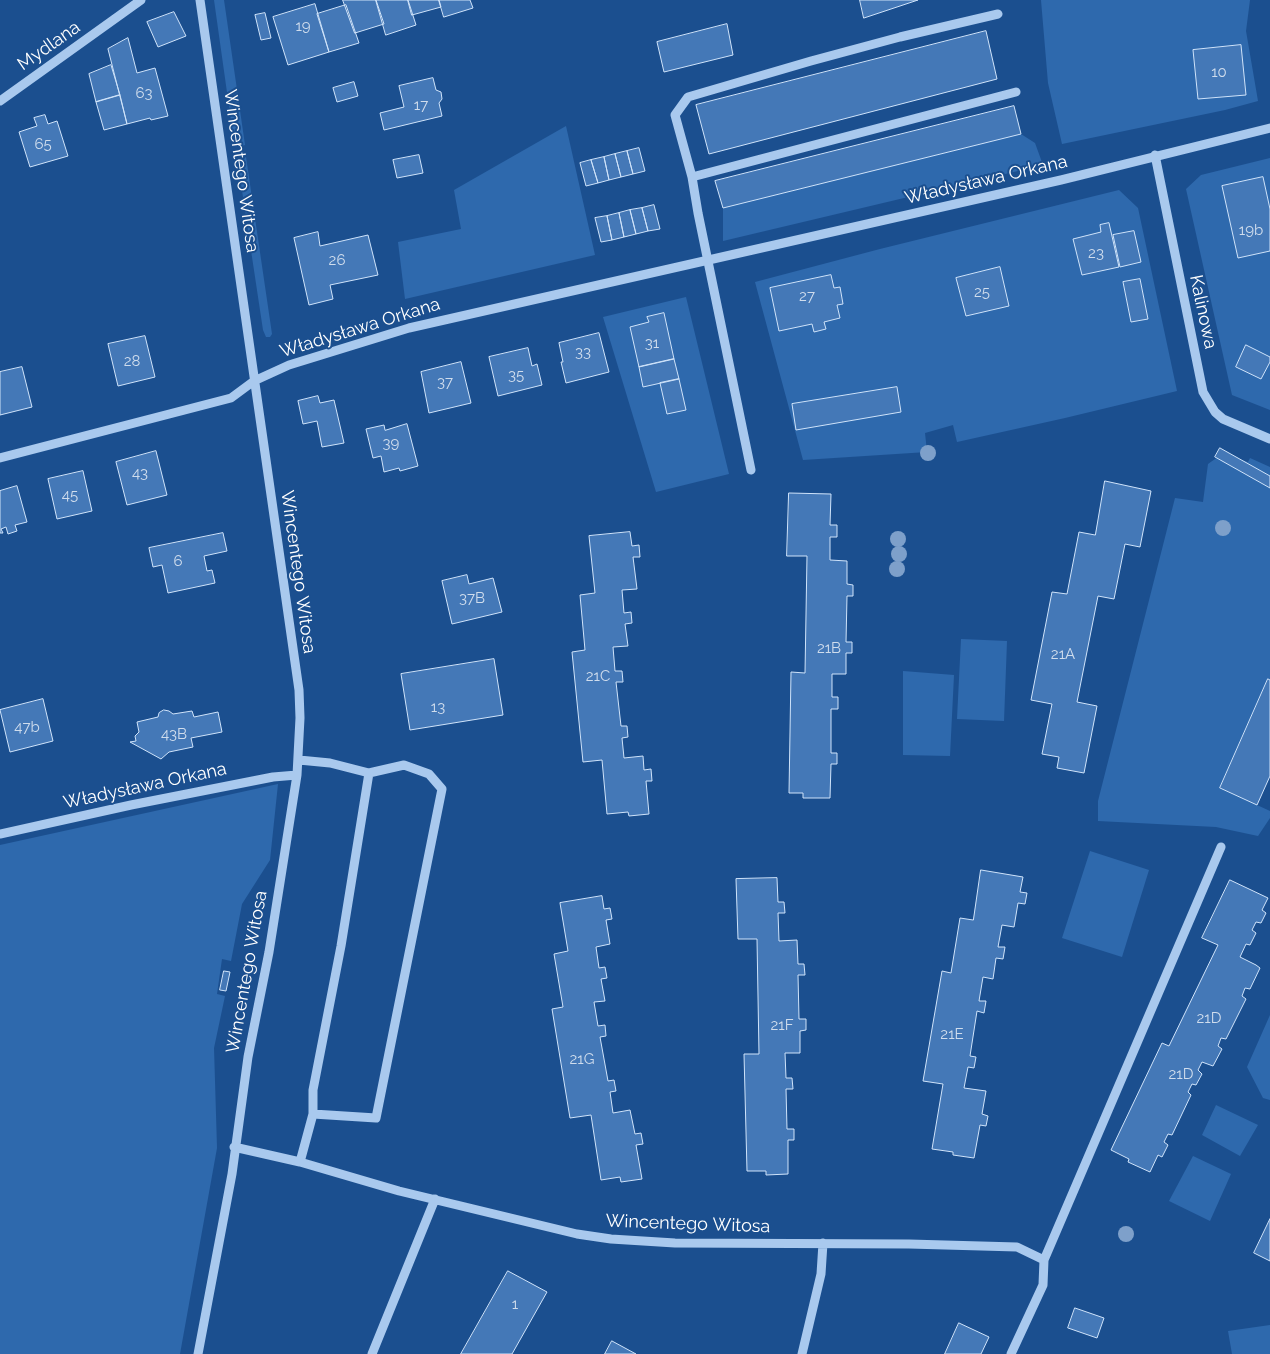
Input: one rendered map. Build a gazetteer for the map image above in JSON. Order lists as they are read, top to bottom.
{
  "streets": {
    "street": [
      "Mydlana",
      "Wincentego Witosa",
      "Władysława Orkana",
      "Kalinowa"
    ]
  },
  "crossings": [
    ["Wincentego Witosa", "Władysława Orkana"],
    ["Władysława Orkana", "Kalinowa"]
  ],
  "house_numbers": [
    "19",
    "10",
    "63",
    "17",
    "65",
    "19b",
    "23",
    "26",
    "25",
    "27",
    "31",
    "33",
    "28",
    "35",
    "37",
    "39",
    "43",
    "45",
    "6",
    "37B",
    "21B",
    "21A",
    "21C",
    "13",
    "47b",
    "43B",
    "21D",
    "21F",
    "21E",
    "21G",
    "21D",
    "1"
  ]
}
